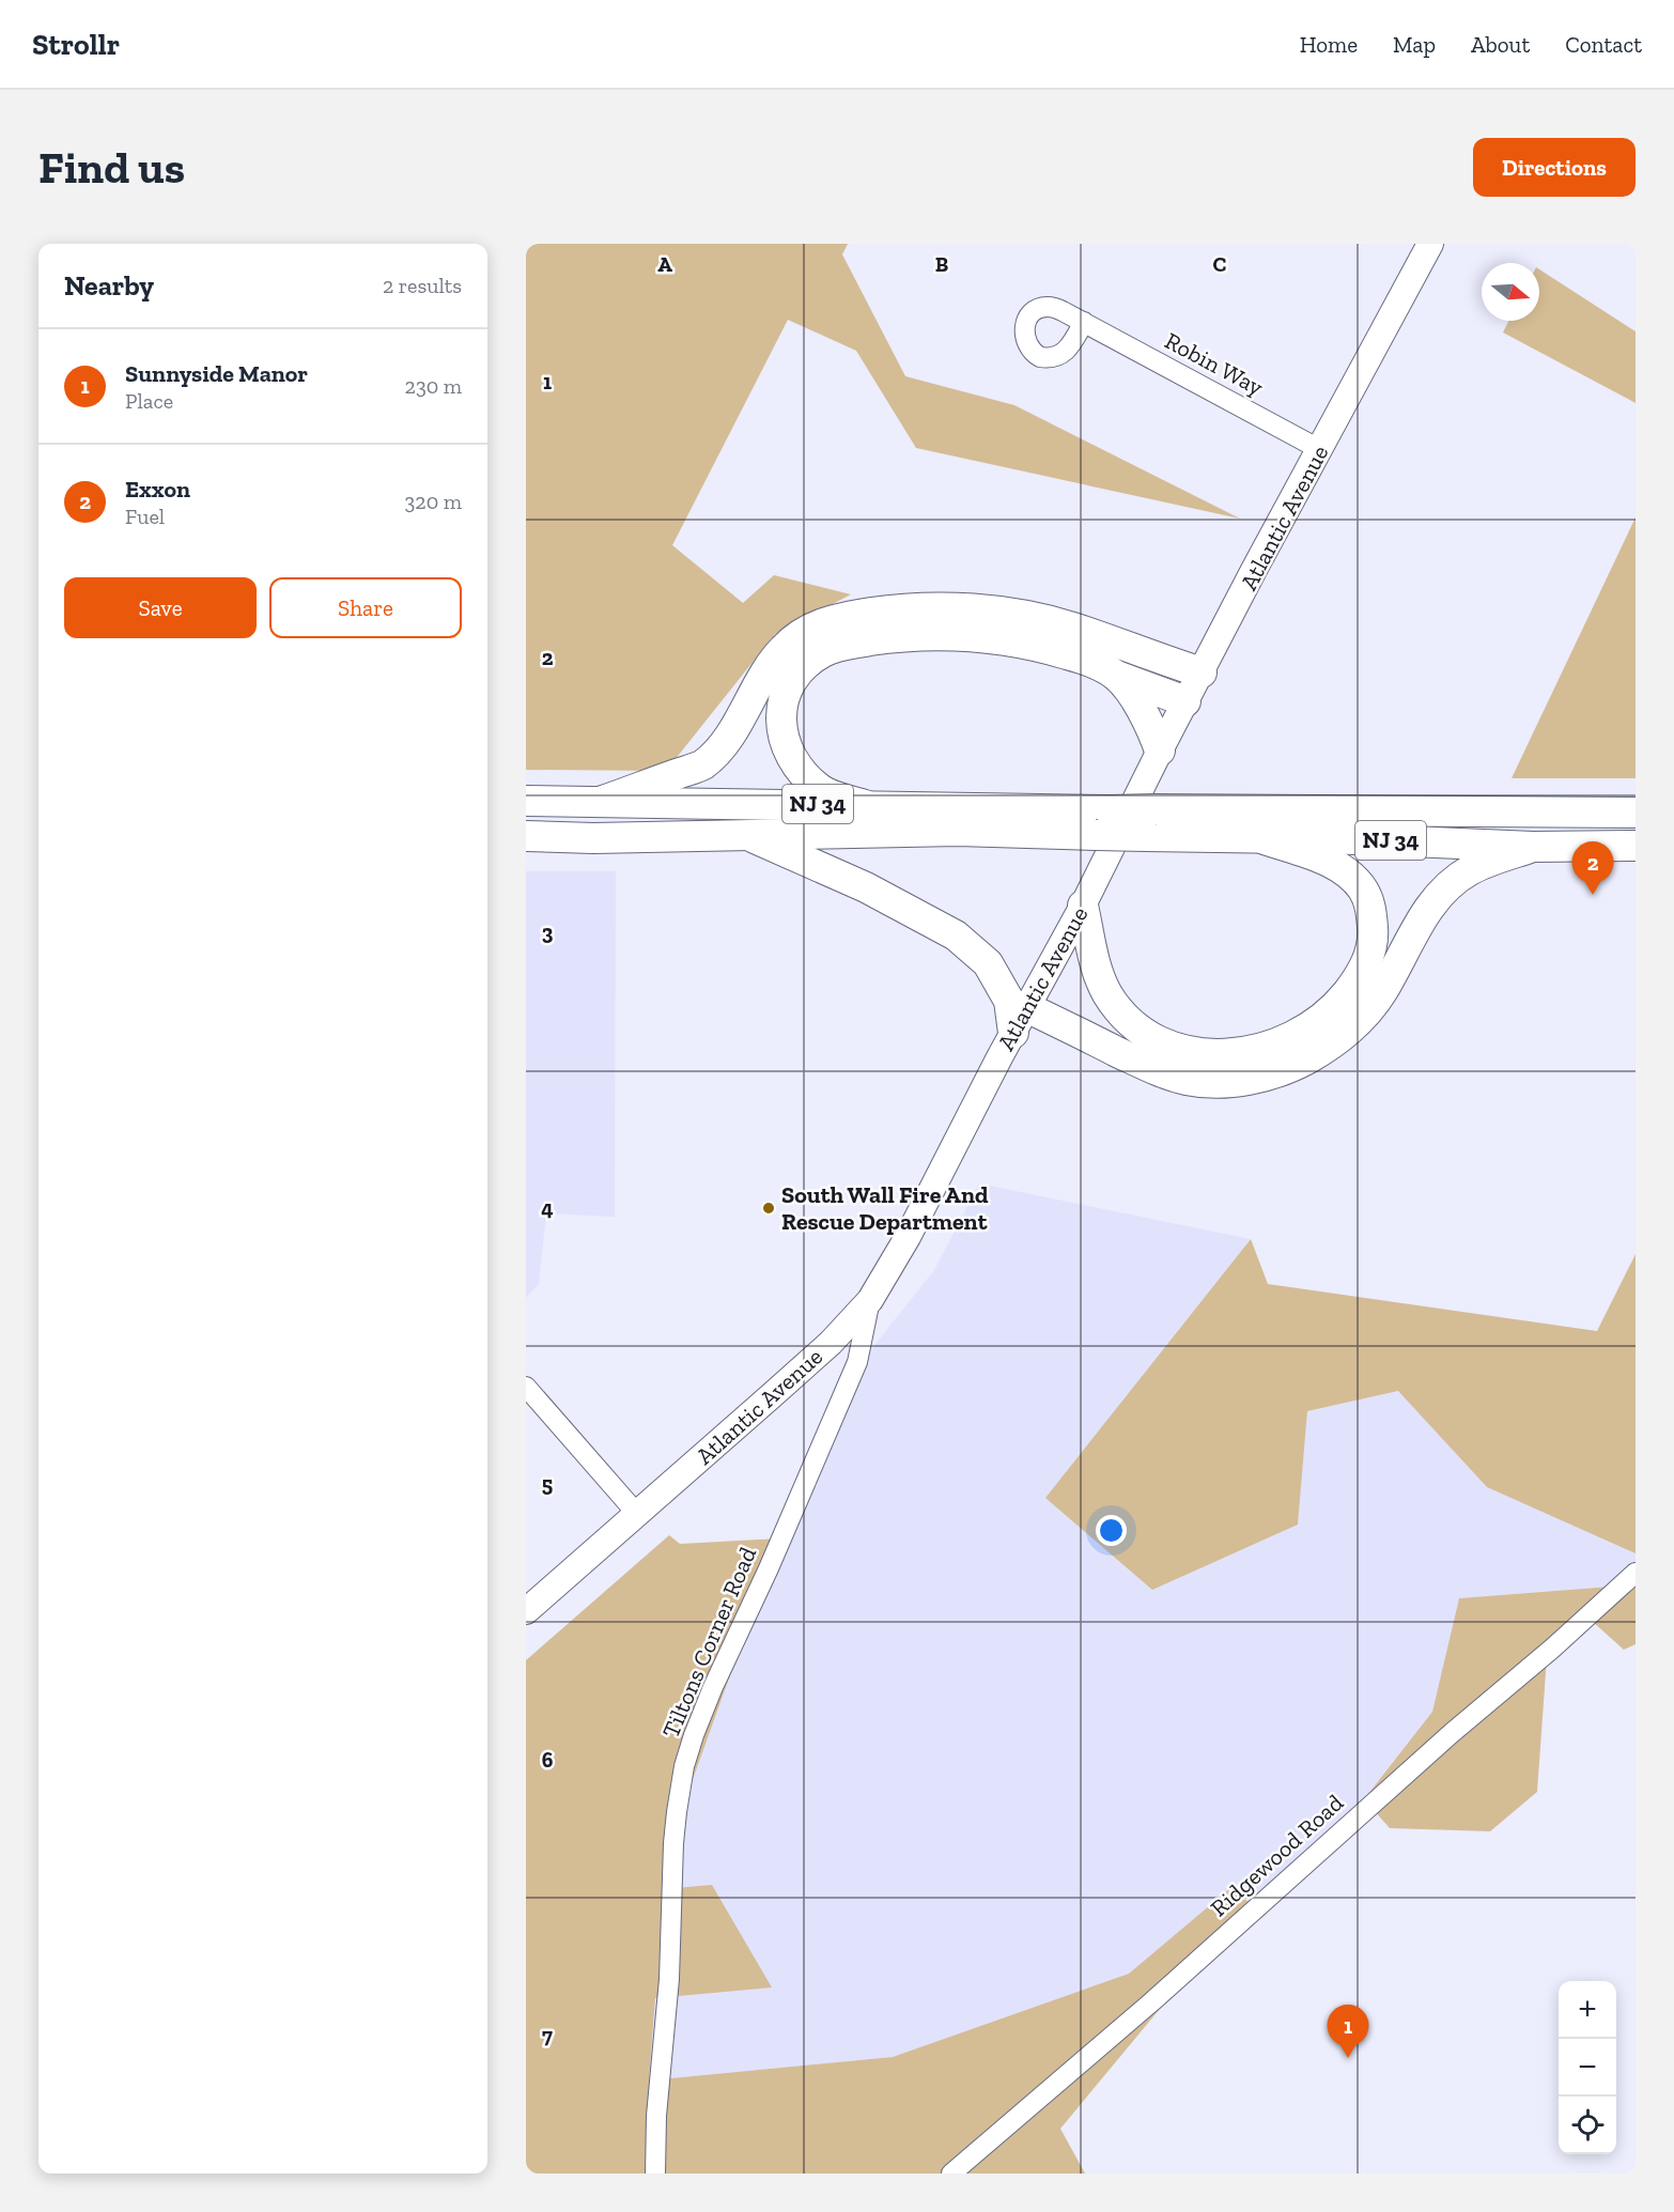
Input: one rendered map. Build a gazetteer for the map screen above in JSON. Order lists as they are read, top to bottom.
{
  "streets": {
    "highway": ["NJ 34"],
    "main road": ["Atlantic Avenue"],
    "street": ["Robin Way", "Tiltons Corner Road", "Ridgewood Road"]
  },
  "crossings": [
    ["Robin Way", "Atlantic Avenue"],
    ["Atlantic Avenue", "Tiltons Corner Road"]
  ],
  "places": ["South Wall Fire And Rescue Department"],
  "north": "right",
  "page": {
    "header": "Strollr",
    "nav": [
      "Home",
      "Map",
      "About",
      "Contact"
    ],
    "buttons": [
      "Directions",
      ["Save", "Share"]
    ],
    "title": "Find us",
    "heading": ["Nearby", "2 results"],
    "list": [
      {
        "mark": "1",
        "name": "Sunnyside Manor",
        "note": "Place",
        "value": "230 m"
      },
      {
        "mark": "2",
        "name": "Exxon",
        "note": "Fuel",
        "value": "320 m"
      }
    ],
    "pins": ["2", "1"],
    "map_buttons": ["+", "−"]
  },
  "grid": {
    "columns": ["A", "B", "C"],
    "rows": [
      "1",
      "2",
      "3",
      "4",
      "5",
      "6",
      "7"
    ]
  }
}
